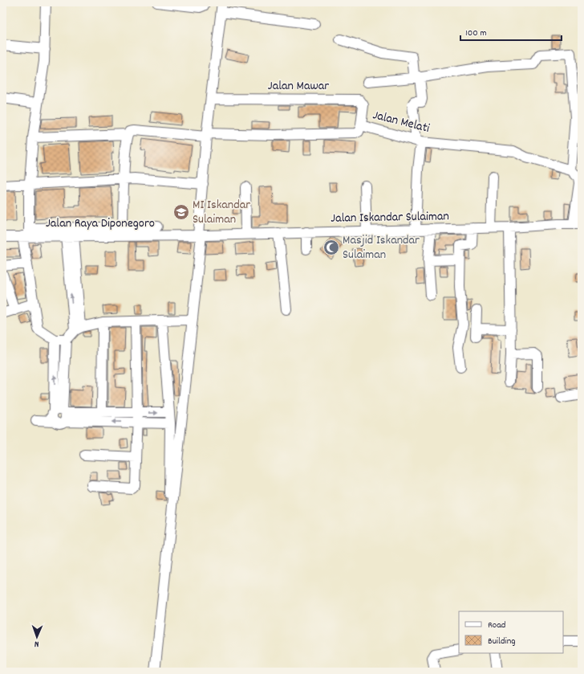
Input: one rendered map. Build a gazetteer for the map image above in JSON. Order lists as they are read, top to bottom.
{
  "streets": {
    "street": [
      "Jalan Mawar",
      "Jalan Melati",
      "Jalan Iskandar Sulaiman",
      "Jalan Raya Diponegoro"
    ]
  },
  "crossings": [
    ["Jalan Mawar", "Jalan Melati"],
    ["Jalan Iskandar Sulaiman", "Jalan Raya Diponegoro"]
  ],
  "places": {
    "school or university": ["MI Iskandar Sulaiman"],
    "mosque": ["Masjid Iskandar Sulaiman"]
  },
  "legend": ["Road", "Building"],
  "scale_bar": "100 m",
  "north": "bottom"
}
